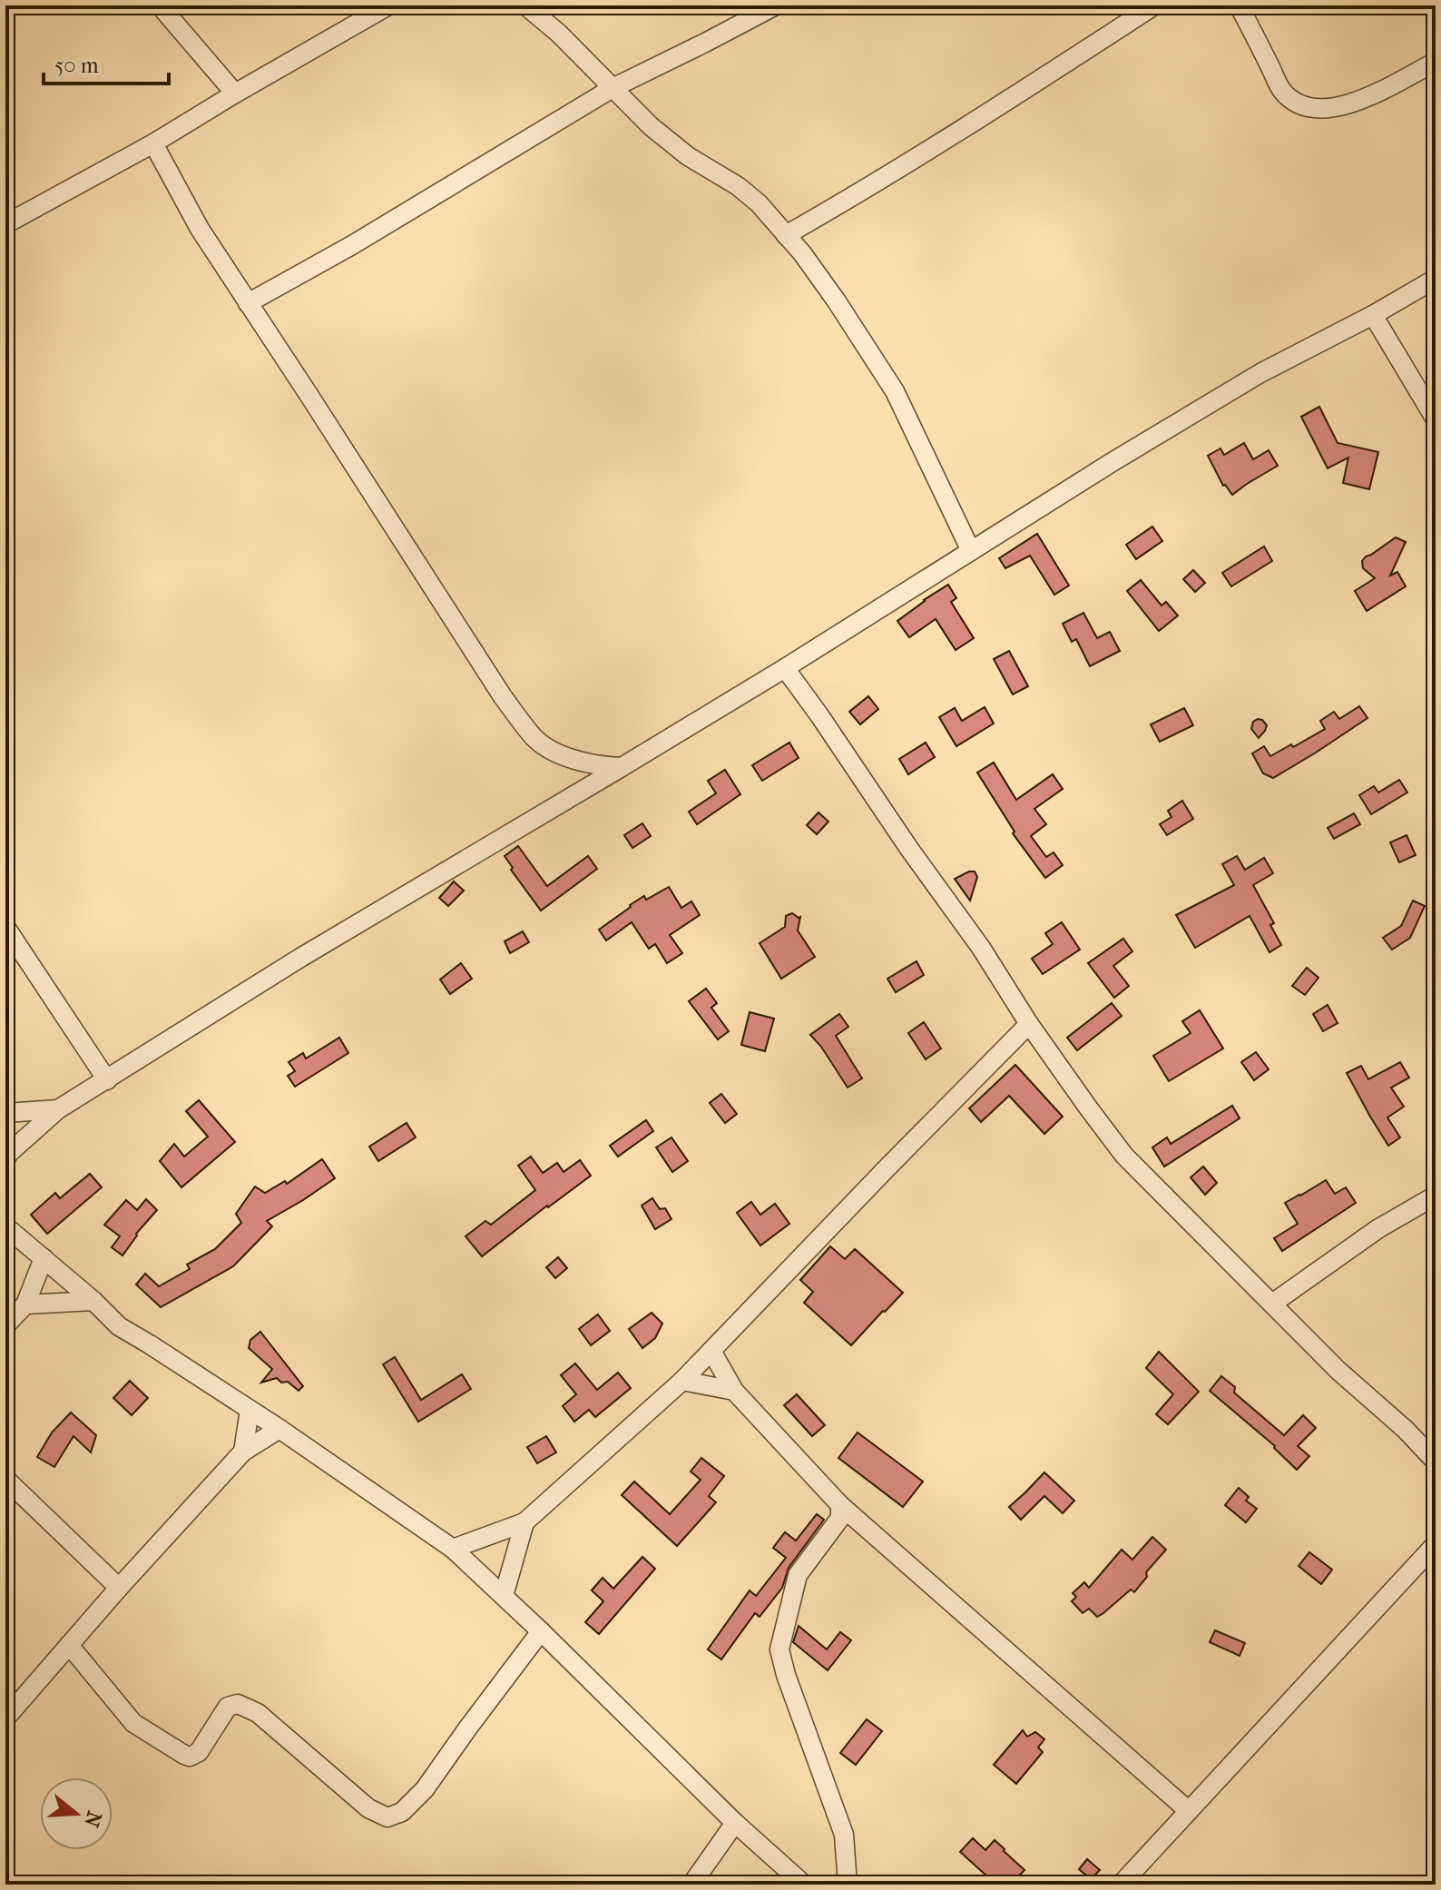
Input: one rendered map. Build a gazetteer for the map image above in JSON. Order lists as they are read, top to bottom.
{
  "scale_bar": "50 m",
  "north": "right"
}
